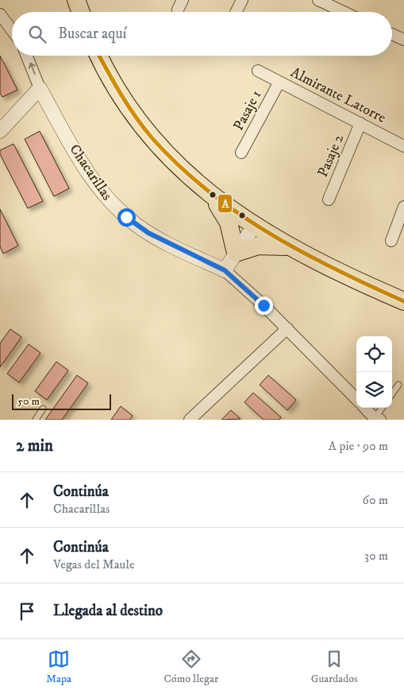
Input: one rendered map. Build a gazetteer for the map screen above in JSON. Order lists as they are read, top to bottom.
{
  "streets": {
    "street": [
      "Almirante Latorre",
      "Pasaje 1",
      "Pasaje 2",
      "Chacarillas"
    ]
  },
  "crossings": [
    ["Almirante Latorre", "Pasaje 1"],
    ["Almirante Latorre", "Pasaje 2"]
  ],
  "lines": ["transit line A"],
  "scale_bar": "50 m",
  "page": {
    "search": "Buscar aquí",
    "scale": "50 m",
    "heading": ["2 min", "A pie · 90 m"],
    "list": [
      ["Continúa", "Chacarillas", "60 m"],
      ["Continúa", "Vegas del Maule", "30 m"],
      "Llegada al destino"
    ],
    "nav": ["Mapa", "Cómo llegar", "Guardados"]
  }
}
